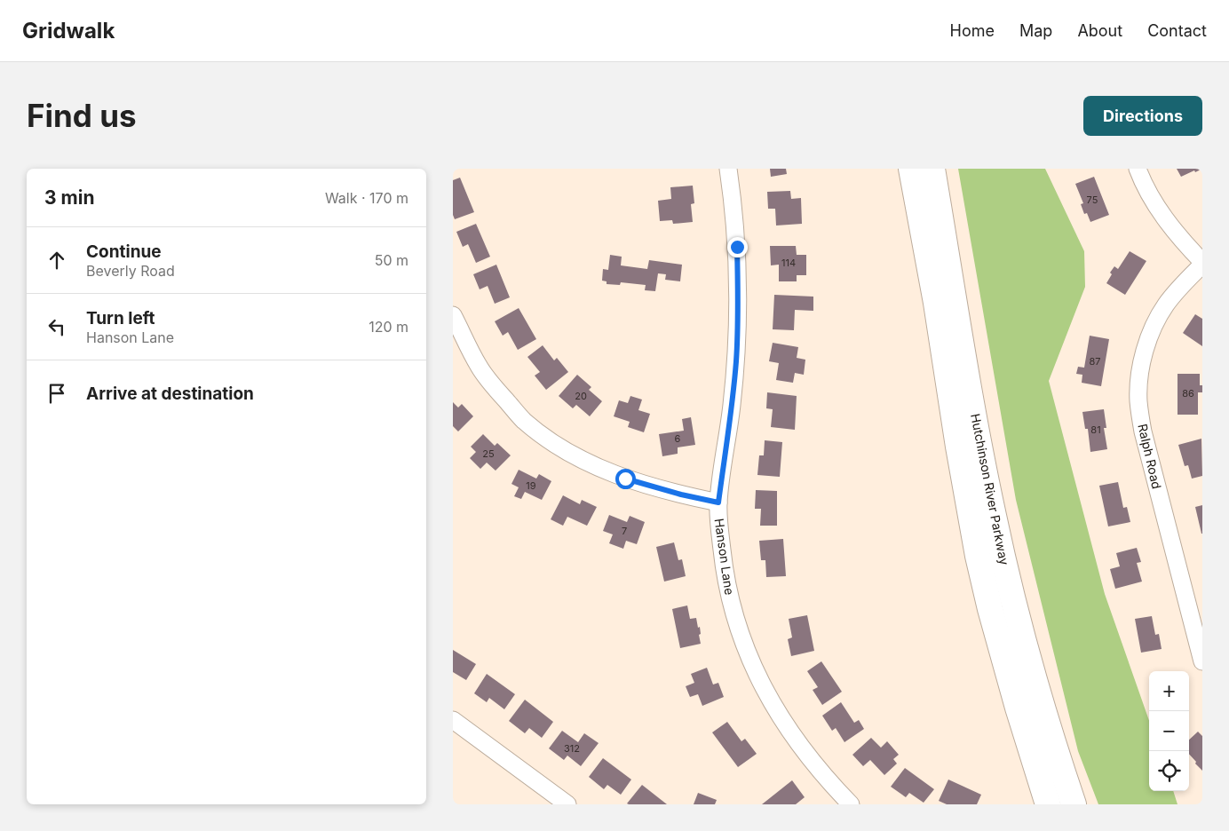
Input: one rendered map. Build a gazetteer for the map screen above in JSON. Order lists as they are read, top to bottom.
{
  "streets": {
    "highway": ["Hutchinson River Parkway"],
    "street": ["Ralph Road", "Hanson Lane"]
  },
  "house_numbers": [
    "75",
    "114",
    "87",
    "86",
    "20",
    "81",
    "6",
    "25",
    "19",
    "7",
    "312"
  ],
  "page": {
    "header": "Gridwalk",
    "nav": [
      "Home",
      "Map",
      "About",
      "Contact"
    ],
    "buttons": "Directions",
    "title": "Find us",
    "heading": ["3 min", "Walk · 170 m"],
    "list": [
      ["Continue", "Beverly Road", "50 m"],
      ["Turn left", "Hanson Lane", "120 m"],
      "Arrive at destination"
    ],
    "map_buttons": ["+", "−"]
  }
}
